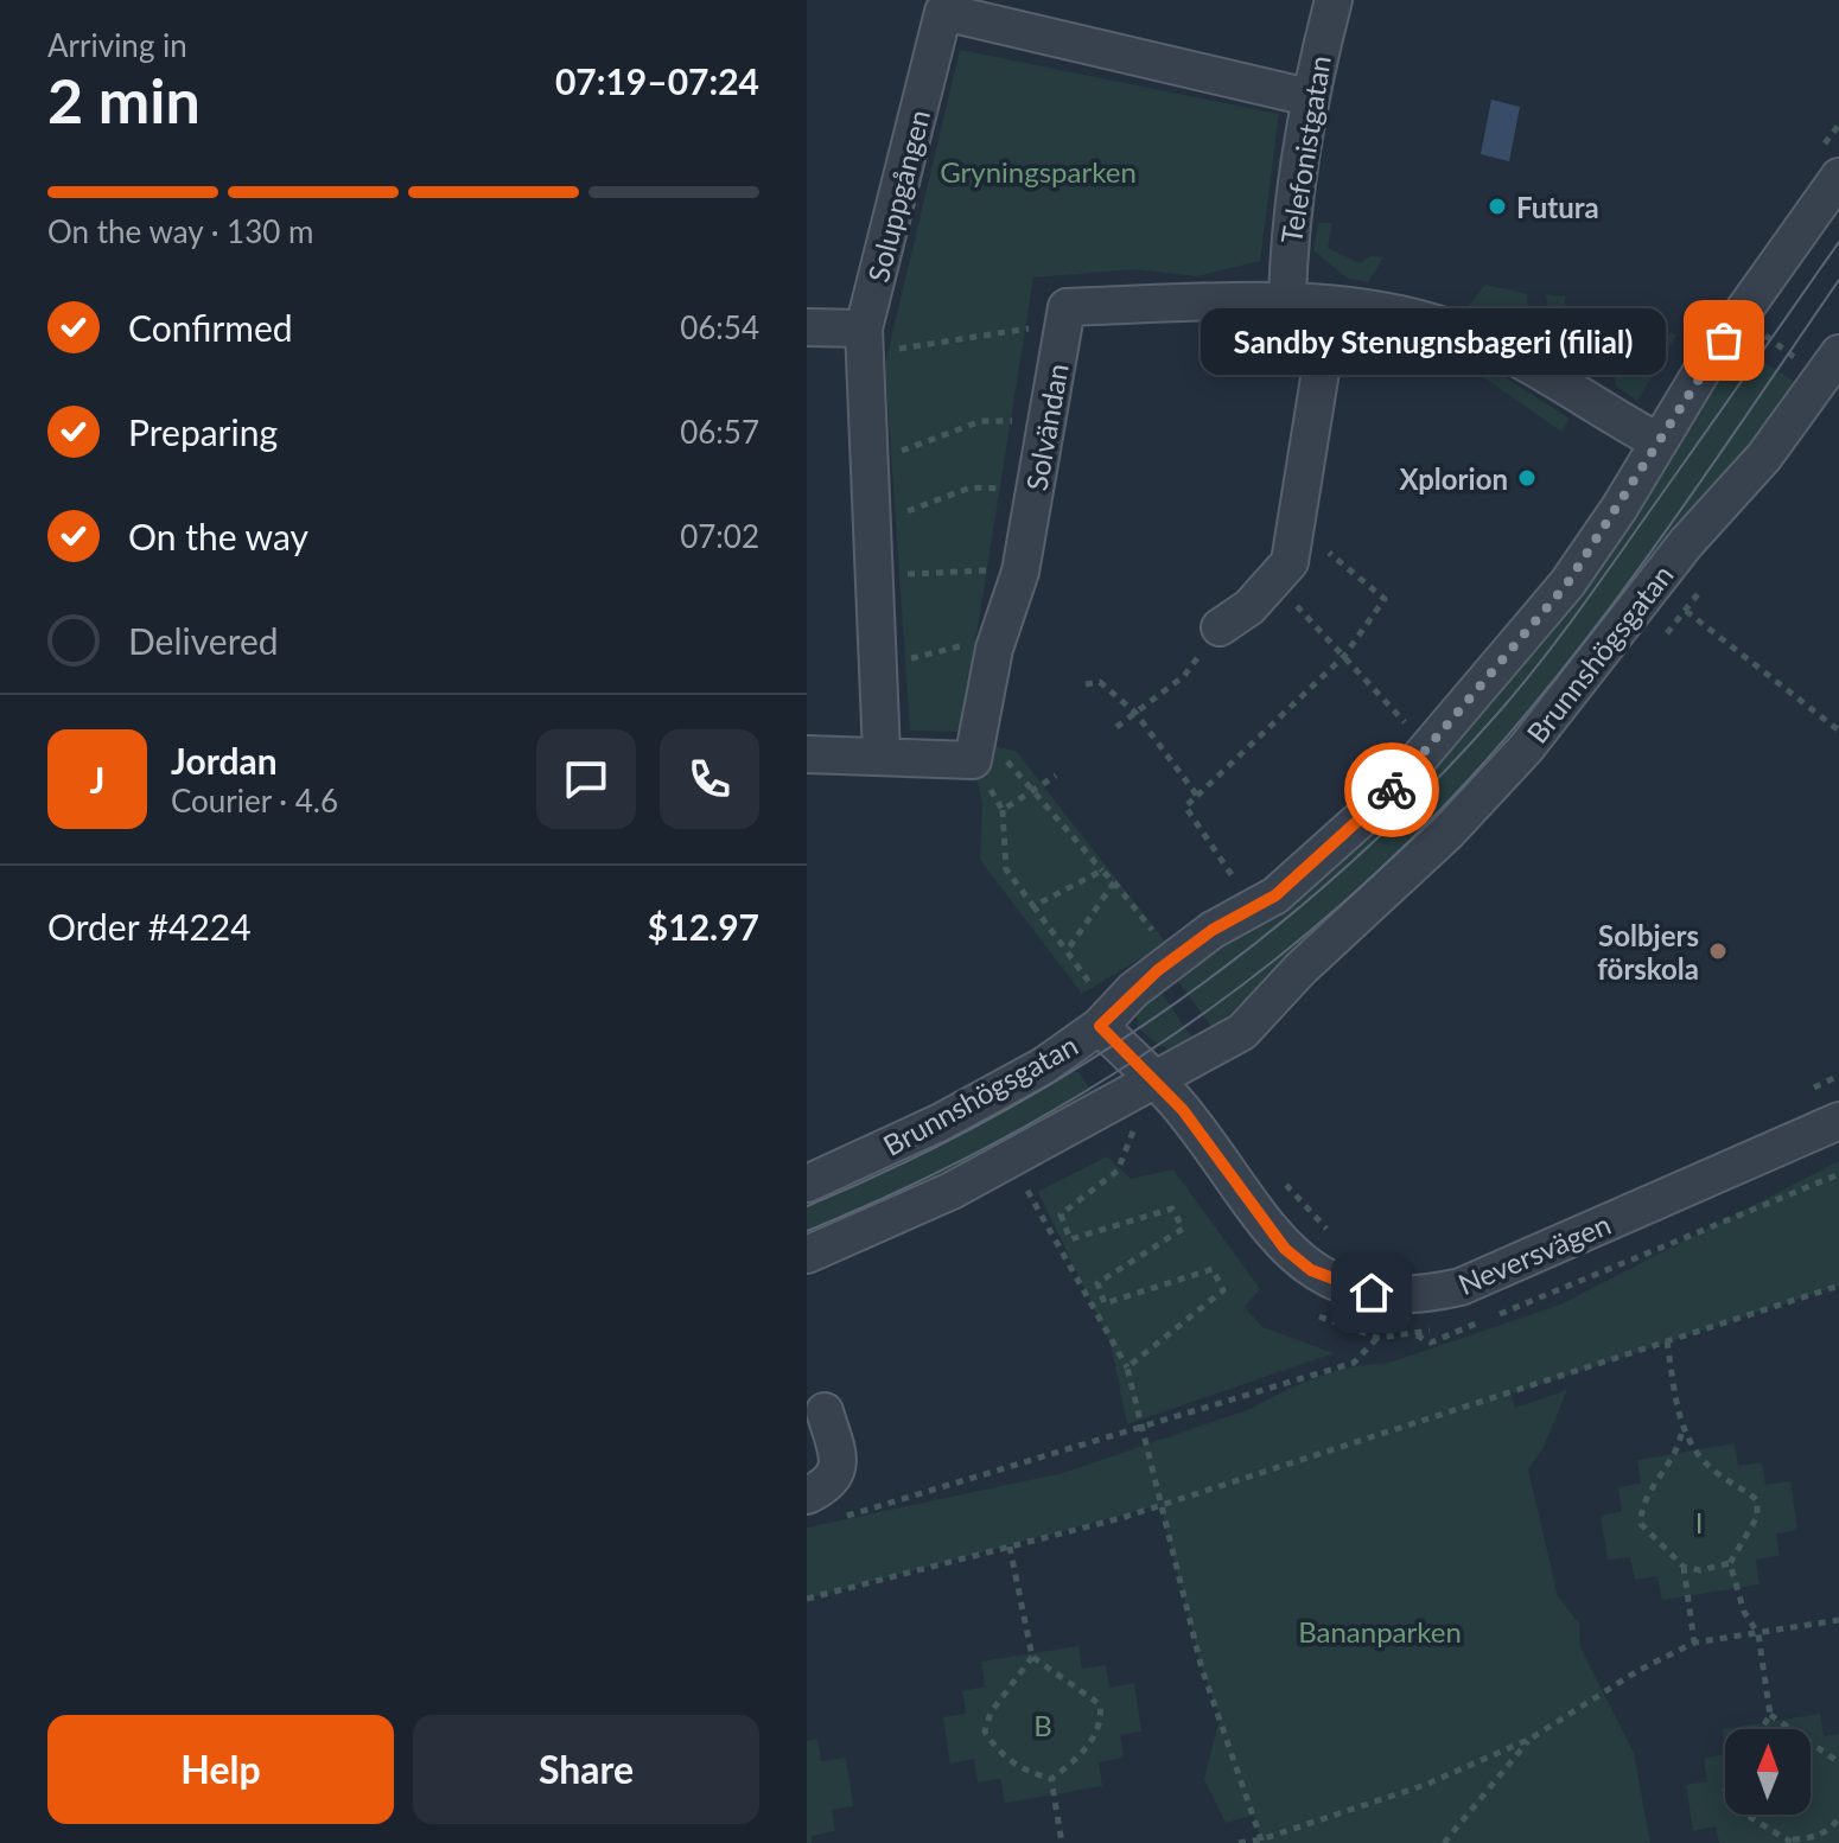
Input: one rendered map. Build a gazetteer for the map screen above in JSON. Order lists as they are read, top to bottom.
{
  "streets": {
    "street": [
      "Telefonistgatan",
      "Soluppgången",
      "Solvändan",
      "Brunnshögsgatan",
      "Neversvägen"
    ]
  },
  "crossings": [
    ["Telefonistgatan", "Soluppgången"],
    ["Telefonistgatan", "Solvändan"],
    ["Brunnshögsgatan", "Neversvägen"]
  ],
  "parks": [
    "Gryningsparken",
    "I",
    "Bananparken",
    "B"
  ],
  "places": [
    "Futura",
    "Sandby Stenugnsbageri (filial)",
    "Xplorion",
    "Solbjers förskola"
  ],
  "north": "top",
  "page": {
    "heading": ["2 min", "Arriving in", "07:19–07:24"],
    "panel": [
      "Jordan",
      "Courier · 4.6",
      "Order #4224",
      "$12.97"
    ],
    "bar": "On the way · 130 m",
    "list": [
      ["Confirmed", "06:54"],
      ["Preparing", "06:57"],
      ["On the way", "07:02"],
      "Delivered"
    ],
    "bubble": "Sandby Stenugnsbageri (filial)",
    "round": "J",
    "buttons": ["Help", "Share"]
  }
}
